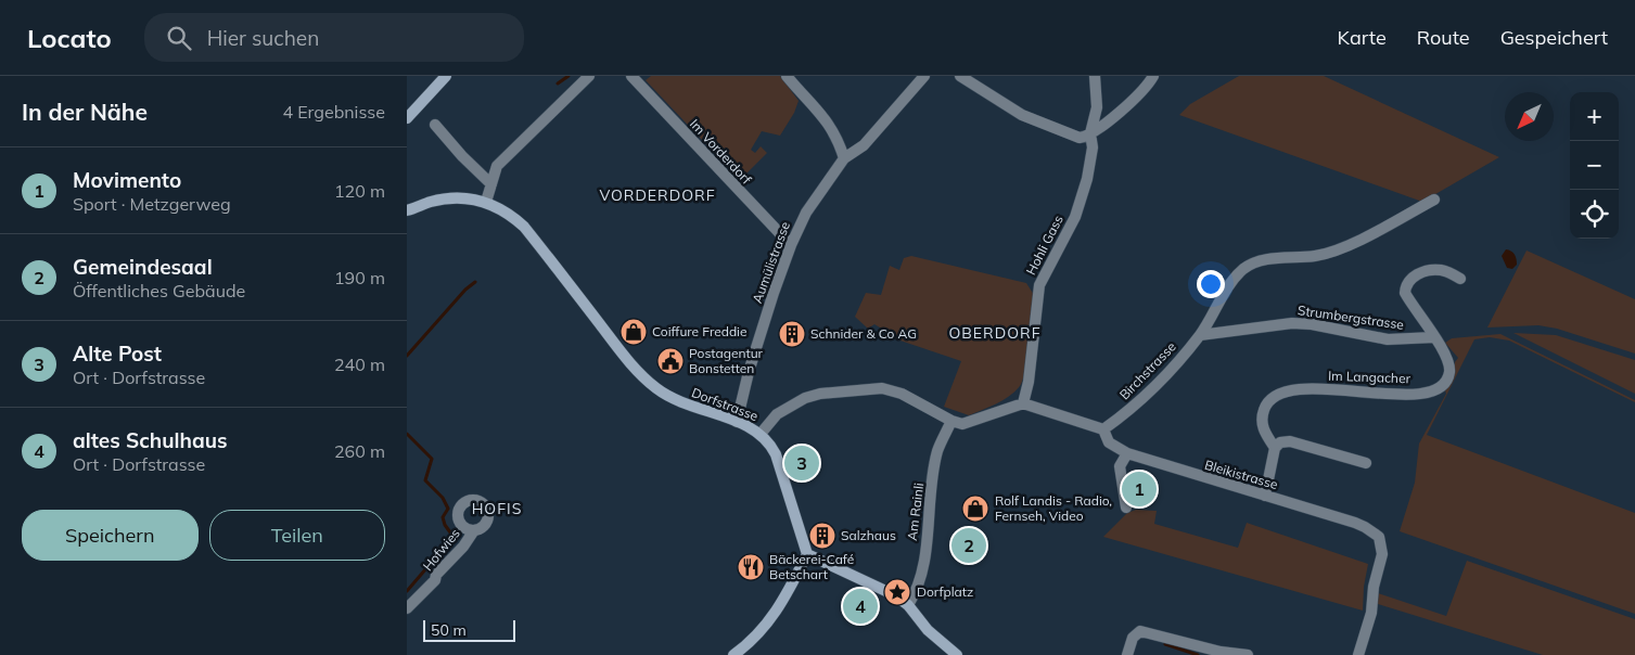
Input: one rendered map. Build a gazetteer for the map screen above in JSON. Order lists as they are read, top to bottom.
{
  "streets": {
    "street": [
      "Im Vorderdorf",
      "Hohli Gass",
      "Aumülistrasse",
      "Strumbergstrasse",
      "Birchstrasse",
      "Im Langacher",
      "Dorfstrasse",
      "Bleikistrasse",
      "Am Rainli",
      "Hofwies"
    ]
  },
  "crossings": [
    ["Im Vorderdorf", "Aumülistrasse"],
    ["Aumülistrasse", "Dorfstrasse"],
    ["Strumbergstrasse", "Birchstrasse"],
    ["Strumbergstrasse", "Im Langacher"],
    ["Birchstrasse", "Bleikistrasse"]
  ],
  "districts": ["VORDERDORF", "OBERDORF", "HOFIS"],
  "places": {
    "shop": ["Coiffure Freddie", "Rolf Landis - Radio, Fernseh, Video"],
    "building": ["Schnider & Co AG", "Salzhaus"],
    "public building": ["Postagentur Bonstetten"],
    "restaurant": ["Bäckerei-Café Betschart"],
    "place": ["Dorfplatz"]
  },
  "scale_bar": "50 m",
  "north": "bottom left",
  "page": {
    "header": "Locato",
    "search": "Hier suchen",
    "nav": ["Karte", "Route", "Gespeichert"],
    "heading": ["In der Nähe", "4 Ergebnisse"],
    "map_buttons": ["+", "−"],
    "list": [
      {
        "mark": "1",
        "name": "Movimento",
        "note": "Sport · Metzgerweg",
        "value": "120 m"
      },
      {
        "mark": "2",
        "name": "Gemeindesaal",
        "note": "Öffentliches Gebäude",
        "value": "190 m"
      },
      {
        "mark": "3",
        "name": "Alte Post",
        "note": "Ort · Dorfstrasse",
        "value": "240 m"
      },
      {
        "mark": "4",
        "name": "altes Schulhaus",
        "note": "Ort · Dorfstrasse",
        "value": "260 m"
      }
    ],
    "pins": [
      "3",
      "1",
      "2",
      "4"
    ],
    "buttons": ["Speichern", "Teilen"],
    "scale": "50 m"
  }
}
